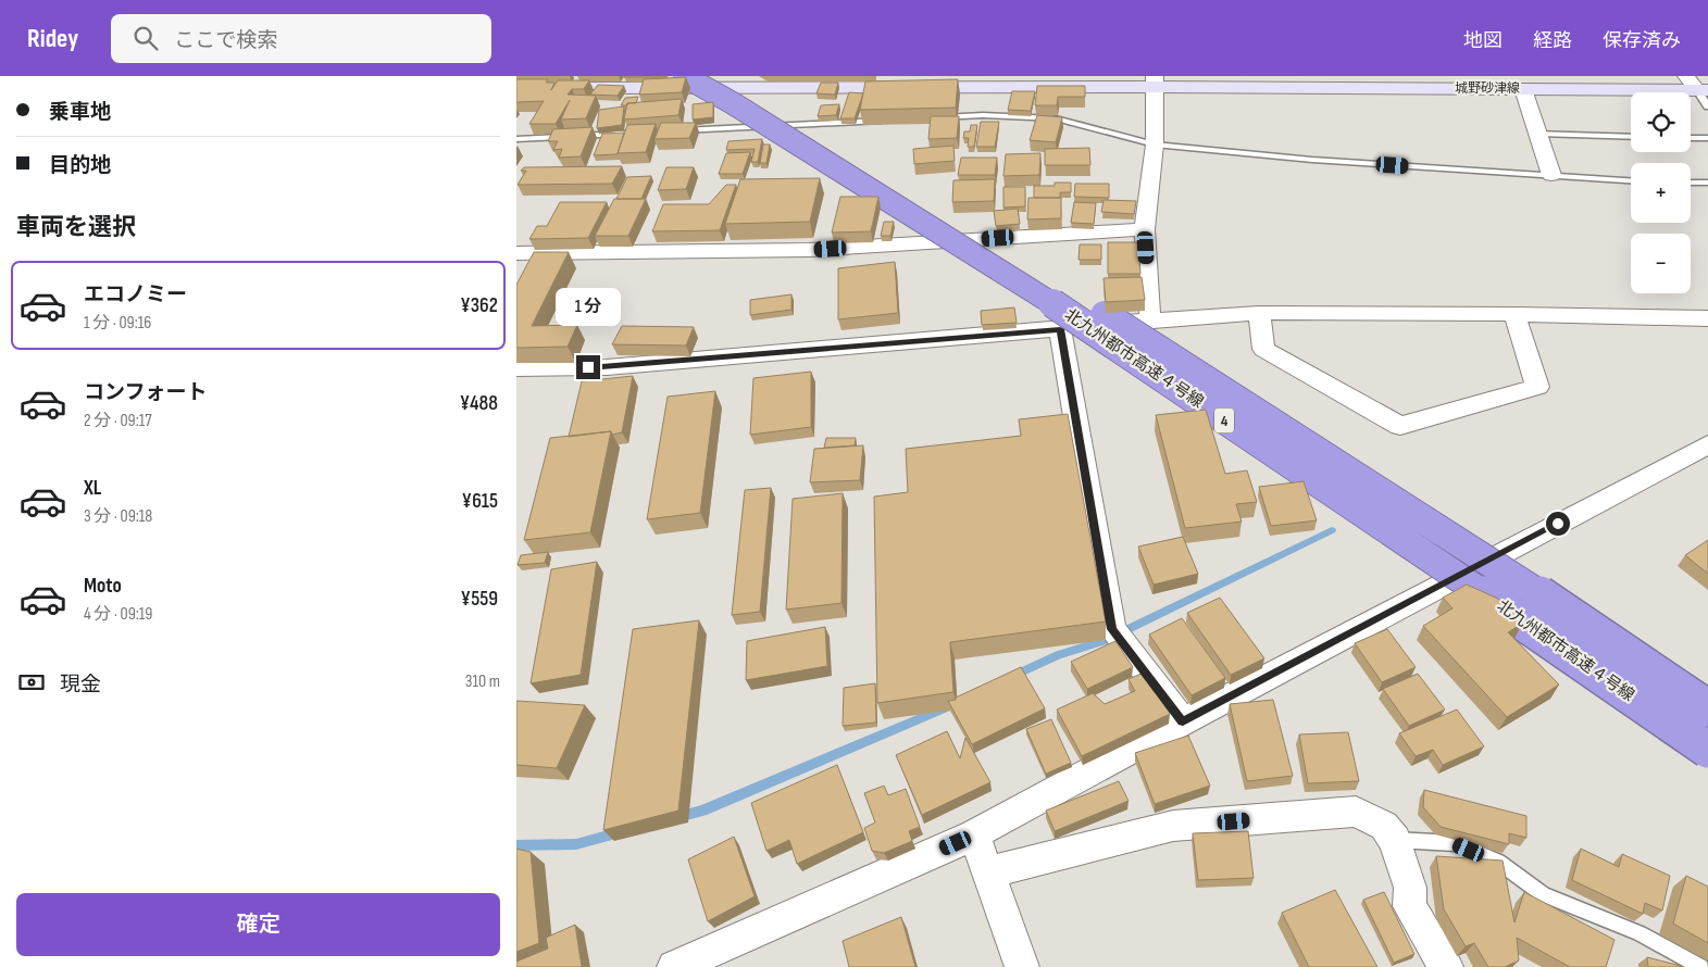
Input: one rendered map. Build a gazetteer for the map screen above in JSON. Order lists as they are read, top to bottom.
{
  "streets": {
    "highway": ["北九州都市高速４号線", "4"],
    "main road": ["城野砂津線"]
  },
  "page": {
    "header": "Ridey",
    "search": "ここで検索",
    "nav": ["地図", "経路", "保存済み"],
    "banner": ["乗車地", "目的地"],
    "map_buttons": ["+", "−"],
    "heading": "車両を選択",
    "list": [
      {
        "name": "エコノミー",
        "note": "1 分 · 09:16",
        "value": "¥362"
      },
      {
        "name": "コンフォート",
        "note": "2 分 · 09:17",
        "value": "¥488"
      },
      {
        "name": "XL",
        "note": "3 分 · 09:18",
        "value": "¥615"
      },
      {
        "name": "Moto",
        "note": "4 分 · 09:19",
        "value": "¥559"
      }
    ],
    "bubble": "1 分",
    "pay": ["現金", "310 m"],
    "buttons": "確定"
  }
}
